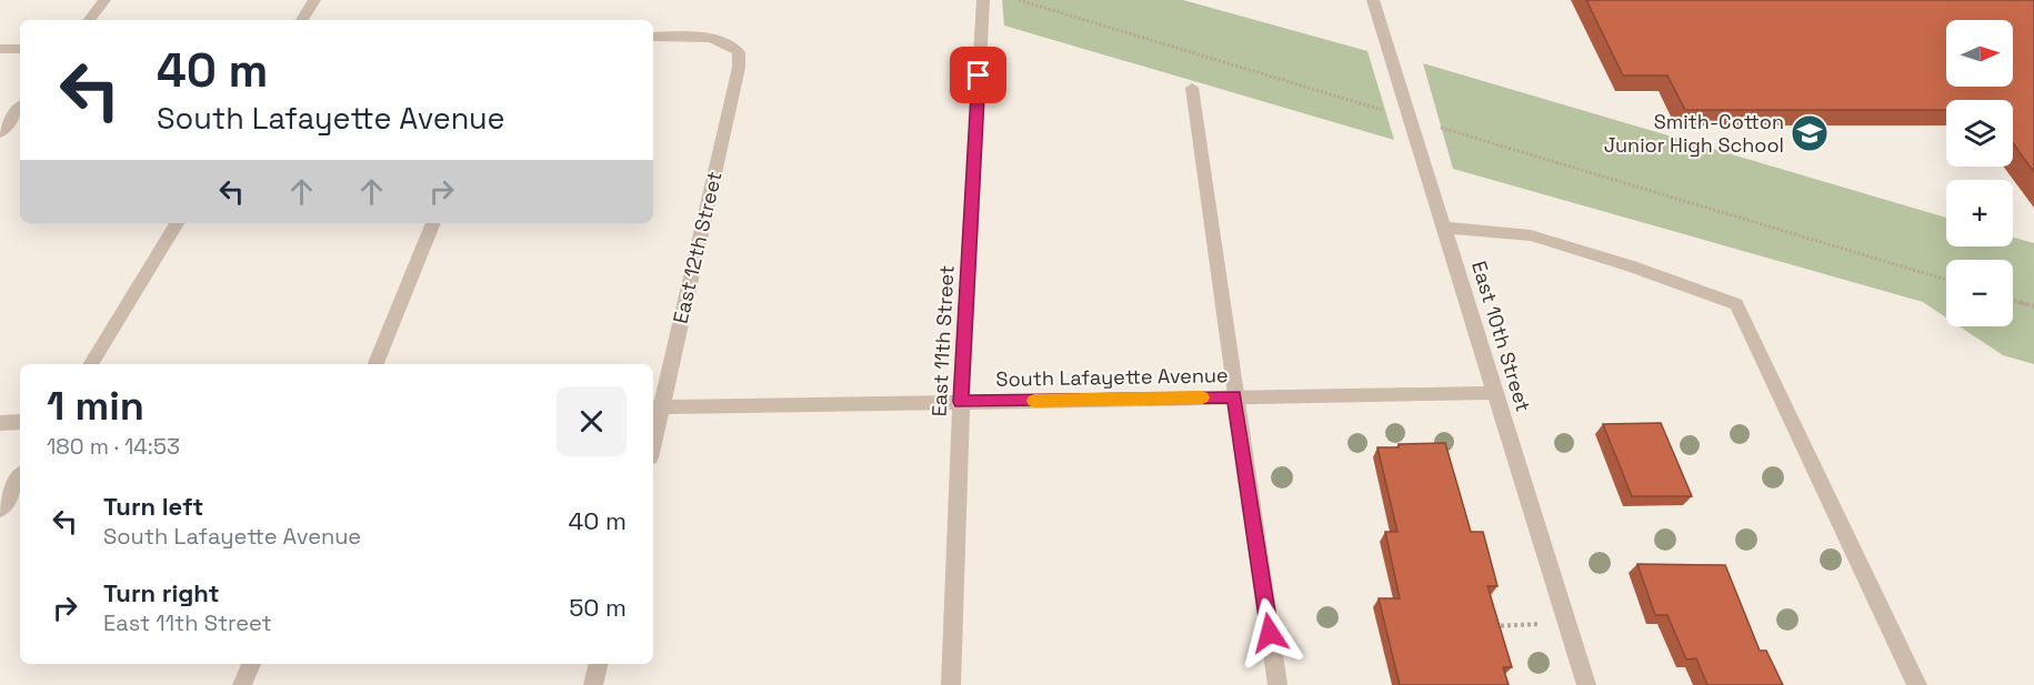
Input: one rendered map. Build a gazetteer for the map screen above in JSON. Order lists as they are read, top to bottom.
{
  "streets": {
    "street": [
      "East 12th Street",
      "East 10th Street",
      "East 11th Street",
      "South Lafayette Avenue"
    ]
  },
  "crossings": [
    ["East 12th Street", "South Lafayette Avenue"],
    ["East 10th Street", "South Lafayette Avenue"],
    ["East 11th Street", "South Lafayette Avenue"]
  ],
  "places": {
    "school or university": ["Smith-Cotton Junior High School"]
  },
  "north": "right",
  "page": {
    "map_buttons": ["+", "−"],
    "turn": ["40 m", "South Lafayette Avenue"],
    "heading": ["1 min", "180 m · 14:53"],
    "list": [
      {
        "name": "Turn left",
        "note": "South Lafayette Avenue",
        "value": "40 m"
      },
      {
        "name": "Turn right",
        "note": "East 11th Street",
        "value": "50 m"
      }
    ]
  }
}
